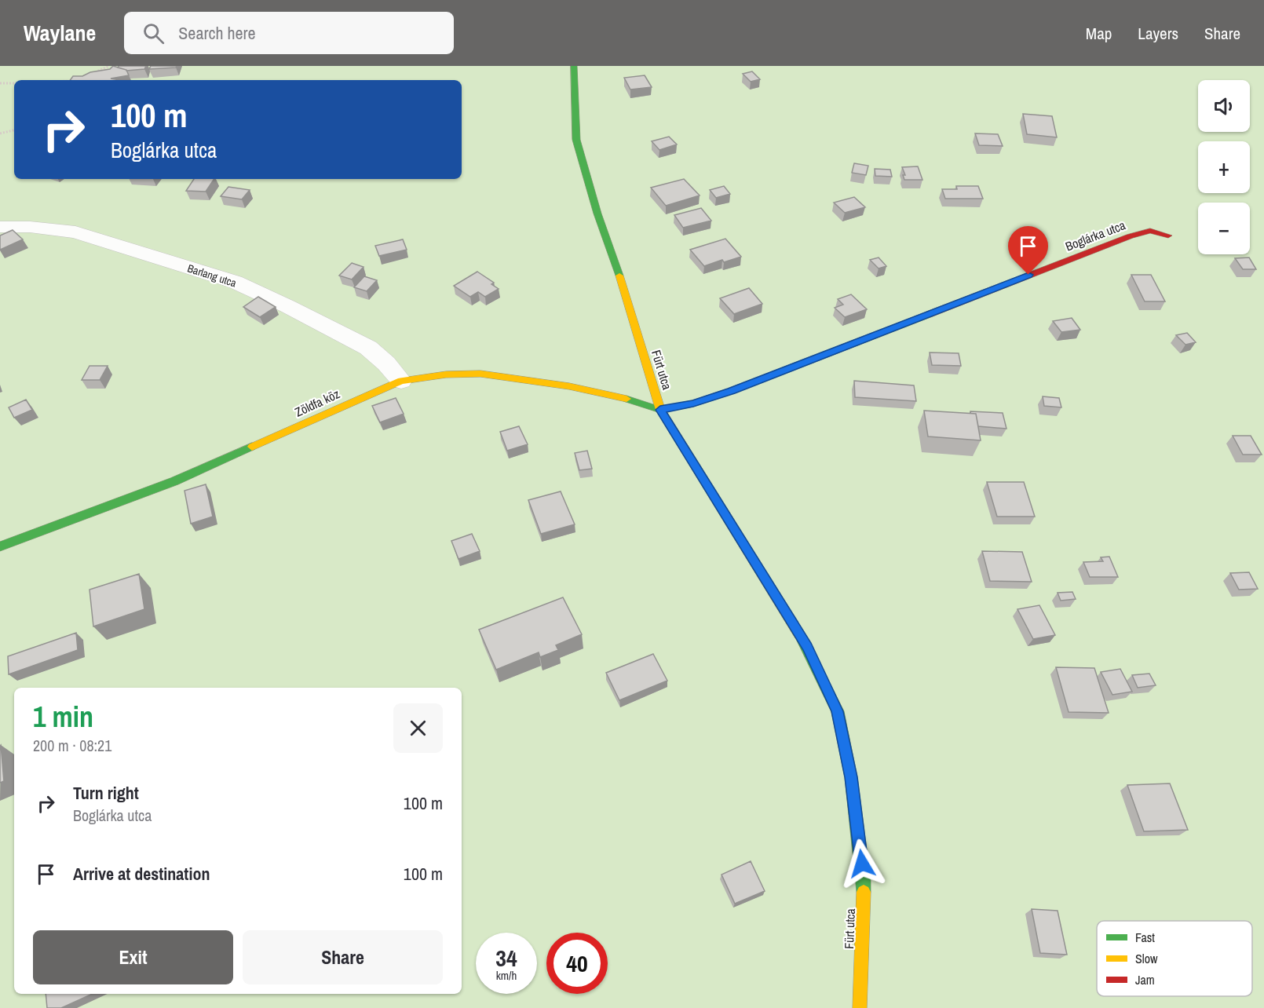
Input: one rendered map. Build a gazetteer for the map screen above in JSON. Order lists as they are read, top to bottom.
{
  "streets": {
    "street": [
      "Boglárka utca",
      "Barlang utca",
      "Fürt utca",
      "Zöldfa köz"
    ]
  },
  "crossings": [
    ["Boglárka utca", "Fürt utca"],
    ["Boglárka utca", "Zöldfa köz"],
    ["Barlang utca", "Zöldfa köz"],
    ["Fürt utca", "Zöldfa köz"]
  ],
  "legend": ["Fast", "Slow", "Jam"],
  "page": {
    "header": "Waylane",
    "search": "Search here",
    "nav": ["Map", "Layers", "Share"],
    "map_buttons": ["+", "−"],
    "turn": ["100 m", "Boglárka utca"],
    "heading": ["1 min", "200 m · 08:21"],
    "list": [
      {
        "name": "Turn right",
        "note": "Boglárka utca",
        "value": "100 m"
      },
      {
        "name": "Arrive at destination",
        "value": "100 m"
      }
    ],
    "buttons": ["Exit", "Share"],
    "speed": "34 km/h",
    "limit": "40"
  }
}
